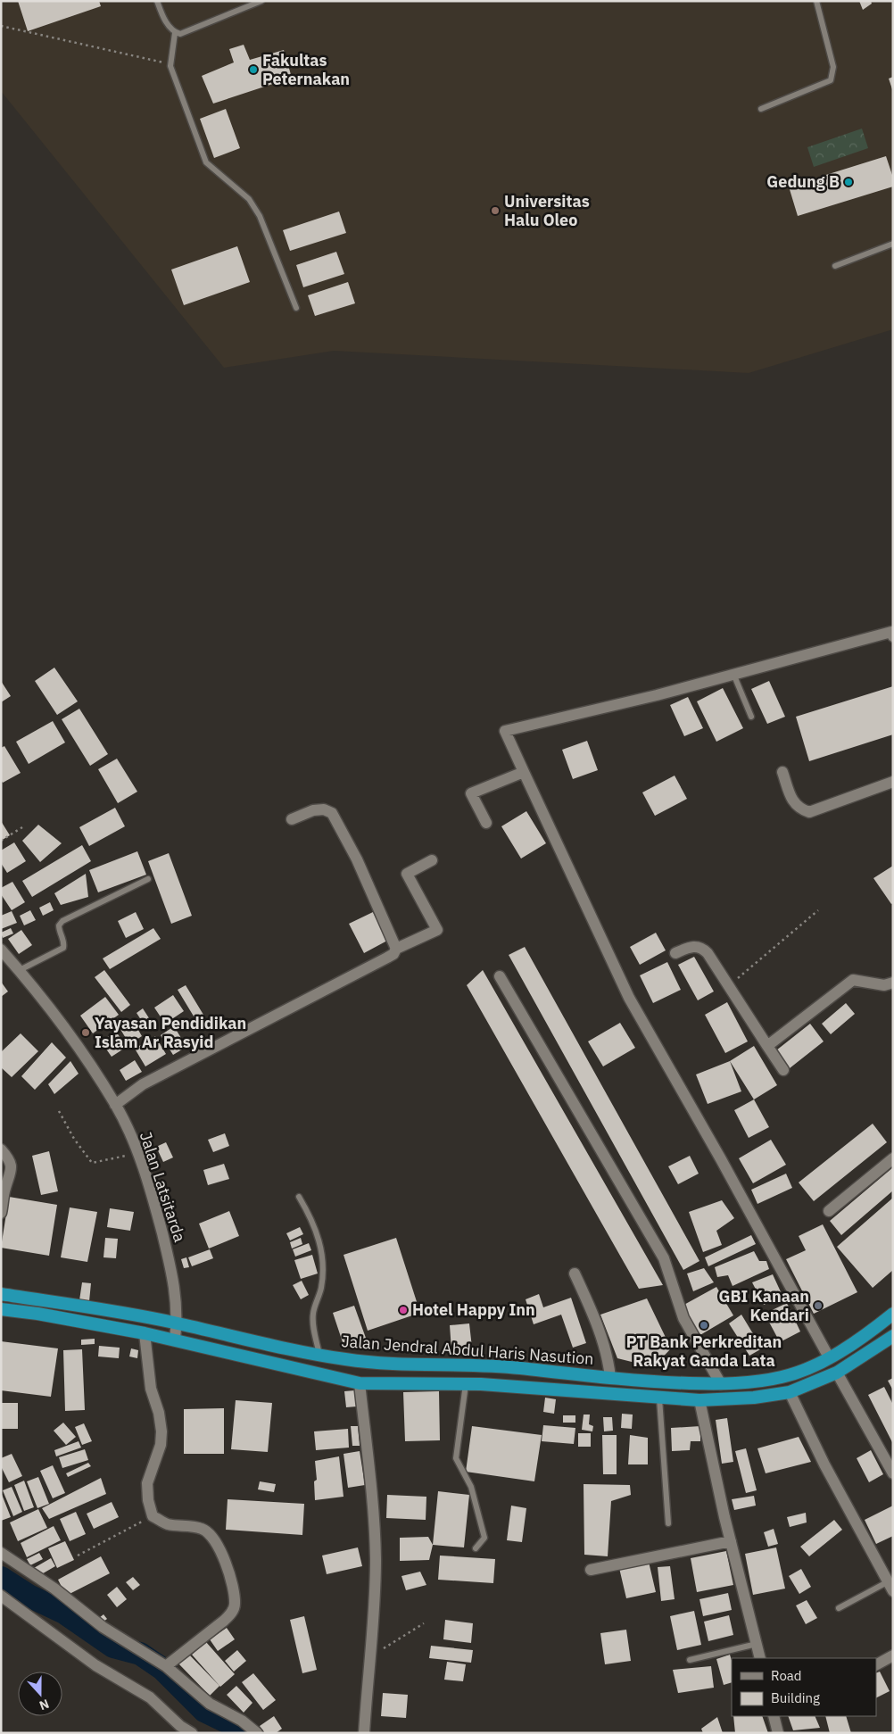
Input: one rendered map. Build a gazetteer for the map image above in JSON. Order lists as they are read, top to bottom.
{
  "streets": {
    "highway": ["Jalan Jendral Abdul Haris Nasution"],
    "street": ["Jalan Latsitarda"]
  },
  "crossings": [
    ["Jalan Latsitarda", "Jalan Jendral Abdul Haris Nasution"]
  ],
  "places": [
    "Fakultas Peternakan",
    "Gedung B",
    "Universitas Halu Oleo",
    "Yayasan Pendidikan Islam Ar Rasyid",
    "GBI Kanaan Kendari",
    "Hotel Happy Inn",
    "PT Bank Perkreditan Rakyat Ganda Lata"
  ],
  "legend": ["Road", "Building"],
  "north": "bottom"
}
